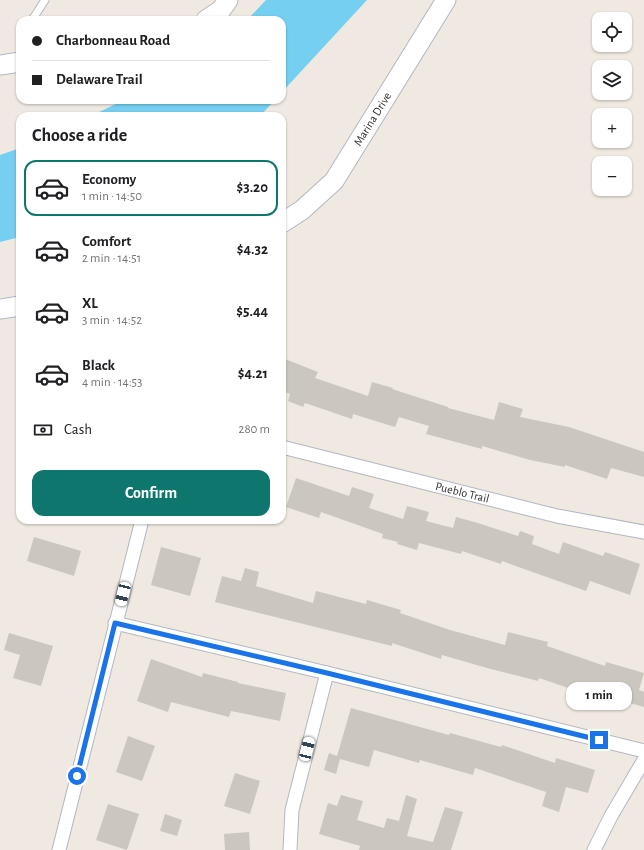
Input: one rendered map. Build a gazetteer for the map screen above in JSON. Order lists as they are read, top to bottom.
{
  "streets": {
    "street": ["Marina Drive", "Pueblo Trail"]
  },
  "page": {
    "map_buttons": ["+", "−"],
    "banner": ["Charbonneau Road", "Delaware Trail"],
    "heading": "Choose a ride",
    "list": [
      {
        "name": "Economy",
        "note": "1 min · 14:50",
        "value": "$3.20"
      },
      {
        "name": "Comfort",
        "note": "2 min · 14:51",
        "value": "$4.32"
      },
      {
        "name": "XL",
        "note": "3 min · 14:52",
        "value": "$5.44"
      },
      {
        "name": "Black",
        "note": "4 min · 14:53",
        "value": "$4.21"
      }
    ],
    "pay": ["Cash", "280 m"],
    "buttons": "Confirm",
    "bubble": "1 min"
  }
}
